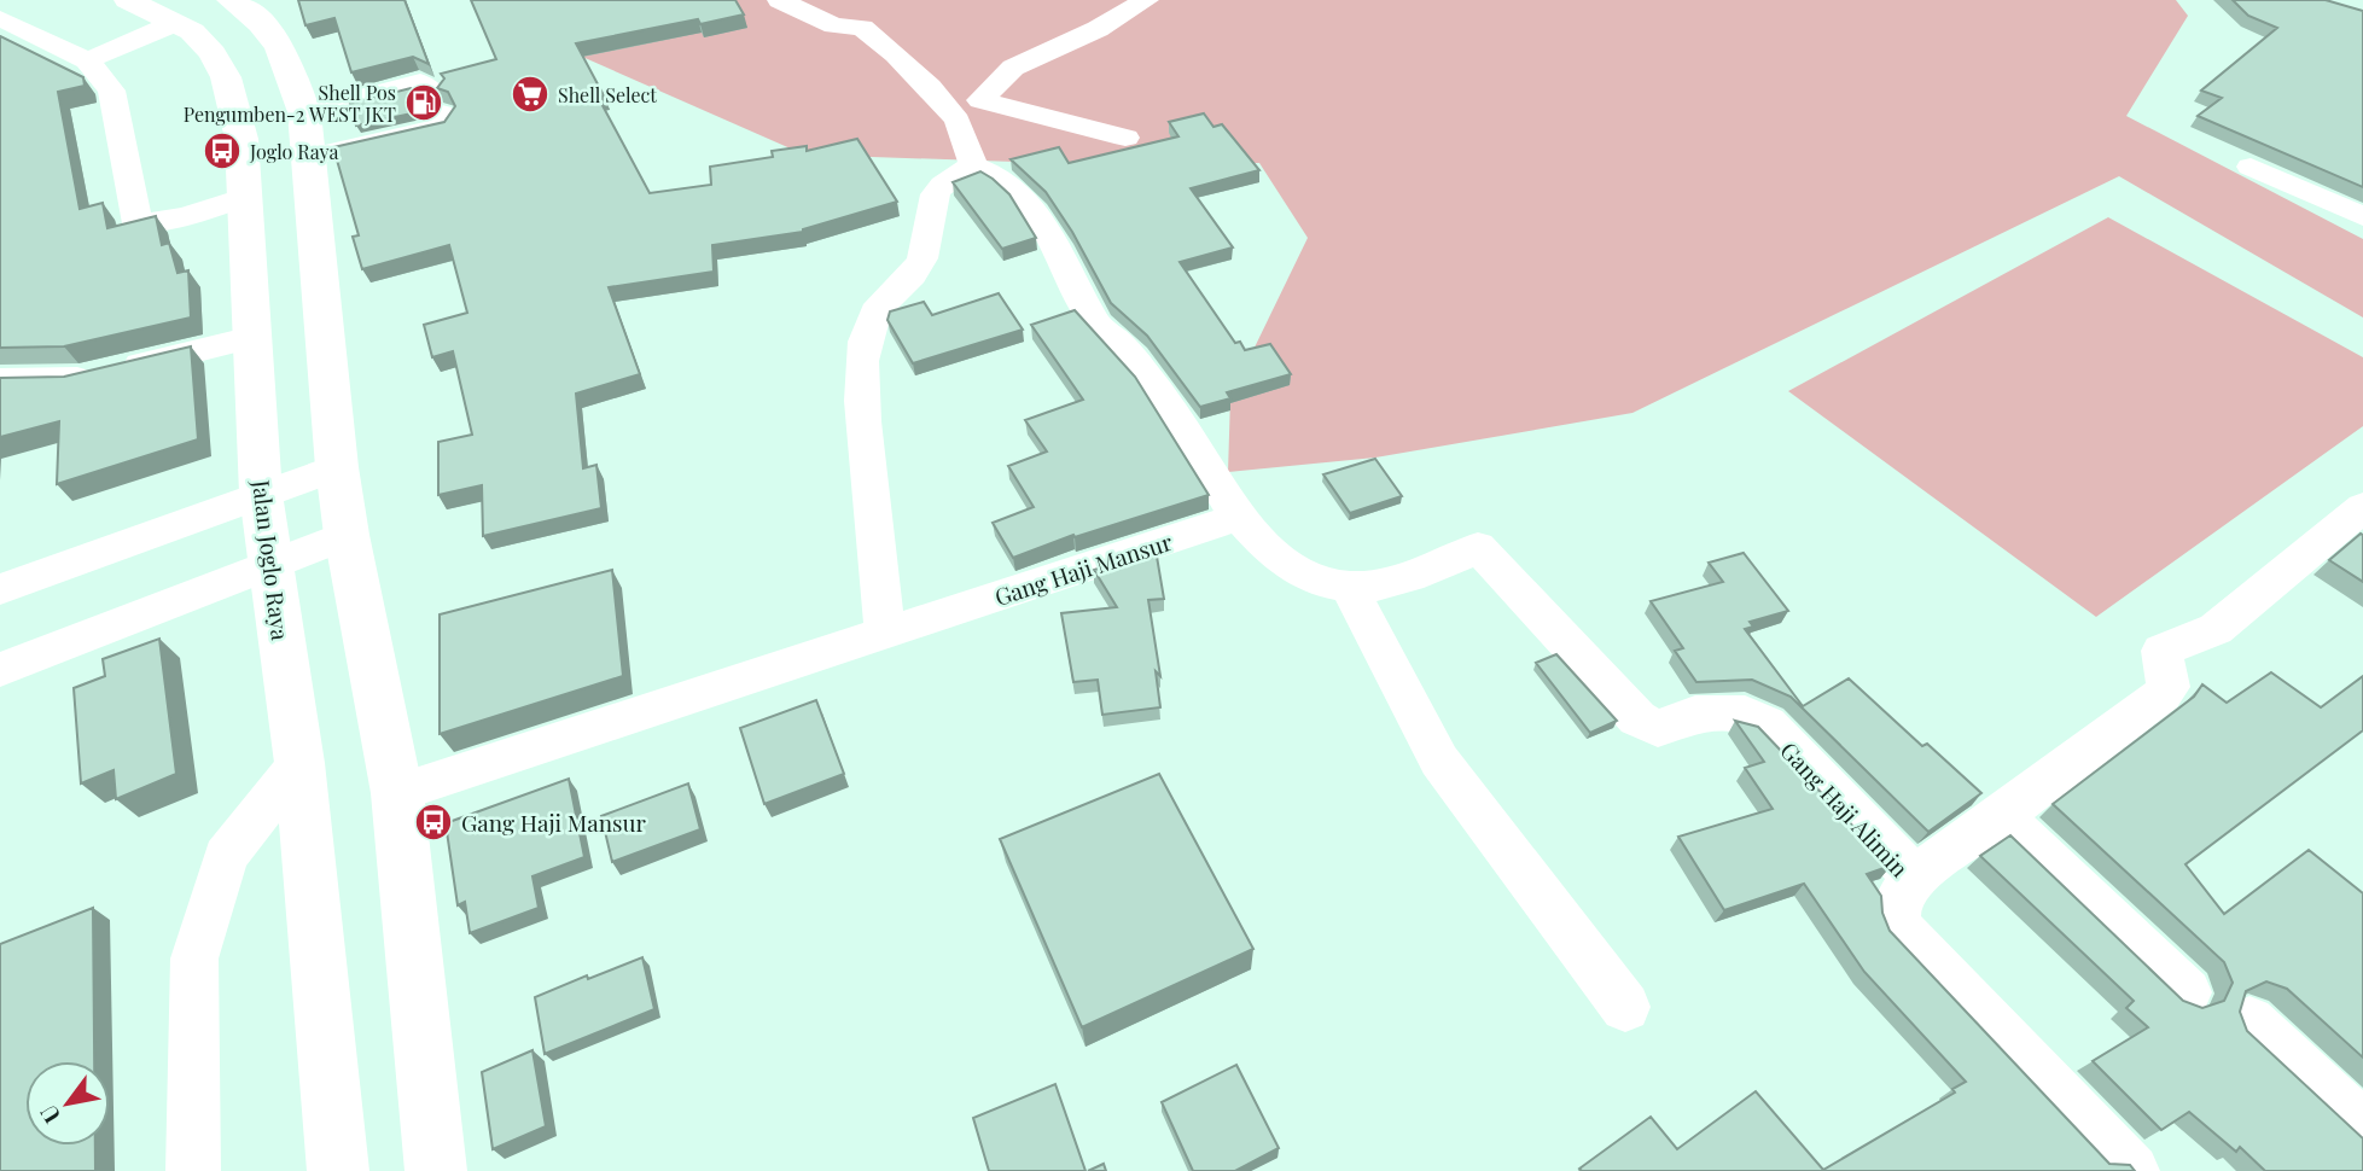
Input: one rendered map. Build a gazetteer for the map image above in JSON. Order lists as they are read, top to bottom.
{
  "streets": {
    "main road": ["Jalan Joglo Raya"],
    "street": ["Gang Haji Mansur", "Gang Haji Alimin"]
  },
  "places": {
    "supermarket": ["Shell Select"],
    "fuel station": ["Shell Pos Pengumben-2 WEST JKT"],
    "bus stop": ["Joglo Raya", "Gang Haji Mansur"]
  },
  "north": "bottom left"
}
